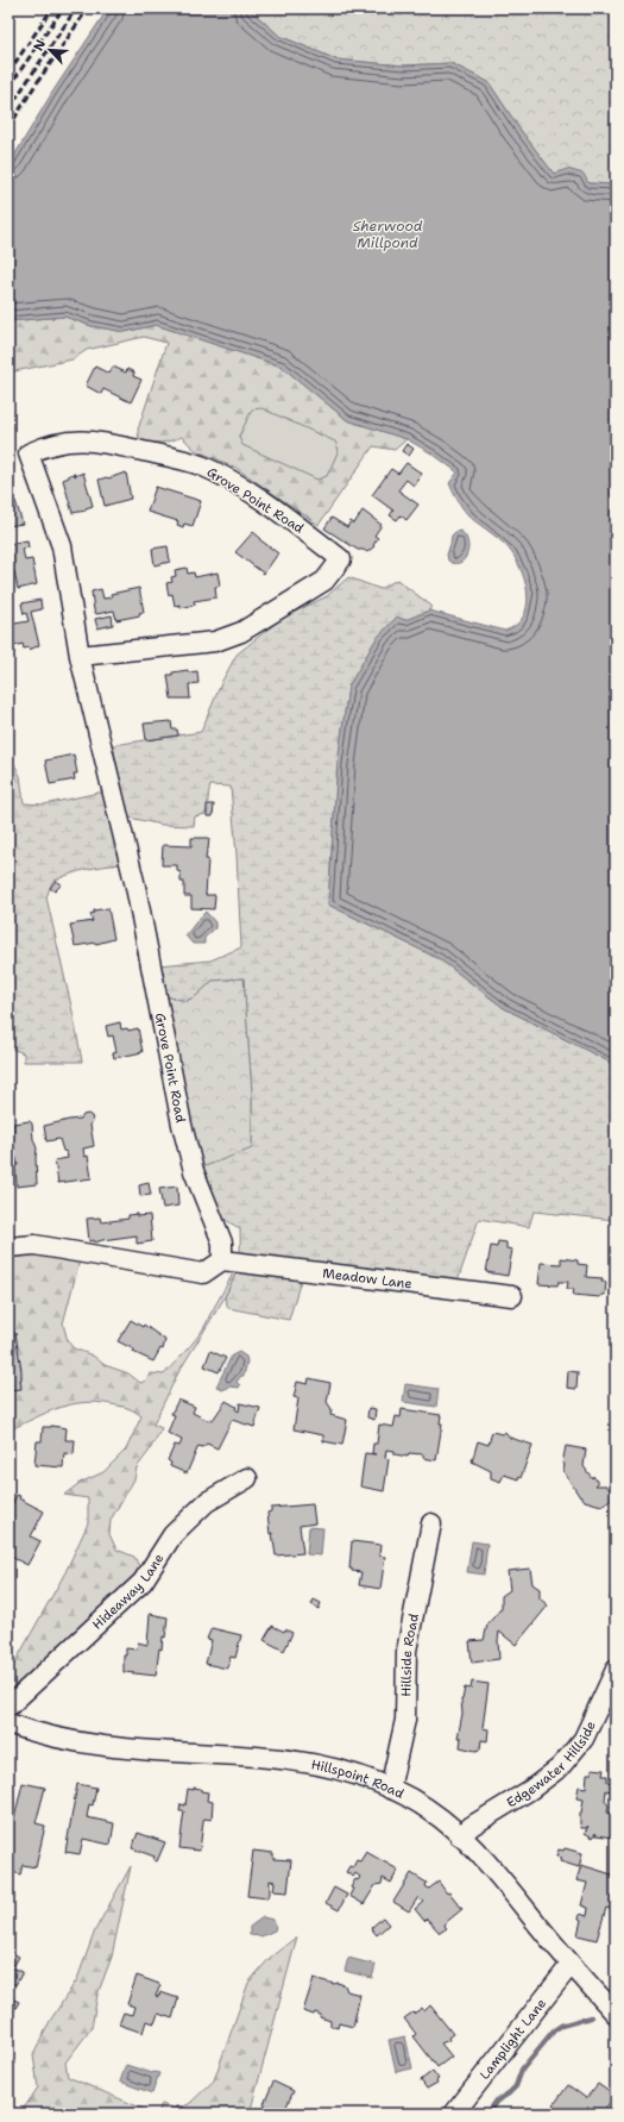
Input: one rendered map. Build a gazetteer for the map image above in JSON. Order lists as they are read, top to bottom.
{
  "streets": {
    "street": [
      "Grove Point Road",
      "Meadow Lane",
      "Hideaway Lane",
      "Hillside Road",
      "Edgewater Hillside",
      "Hillspoint Road",
      "Lamplight Lane"
    ]
  },
  "crossings": [
    ["Grove Point Road", "Meadow Lane"],
    ["Hillside Road", "Hillspoint Road"],
    ["Edgewater Hillside", "Hillspoint Road"],
    ["Hillspoint Road", "Lamplight Lane"]
  ],
  "water": ["Sherwood Millpond"],
  "north": "top left"
}
